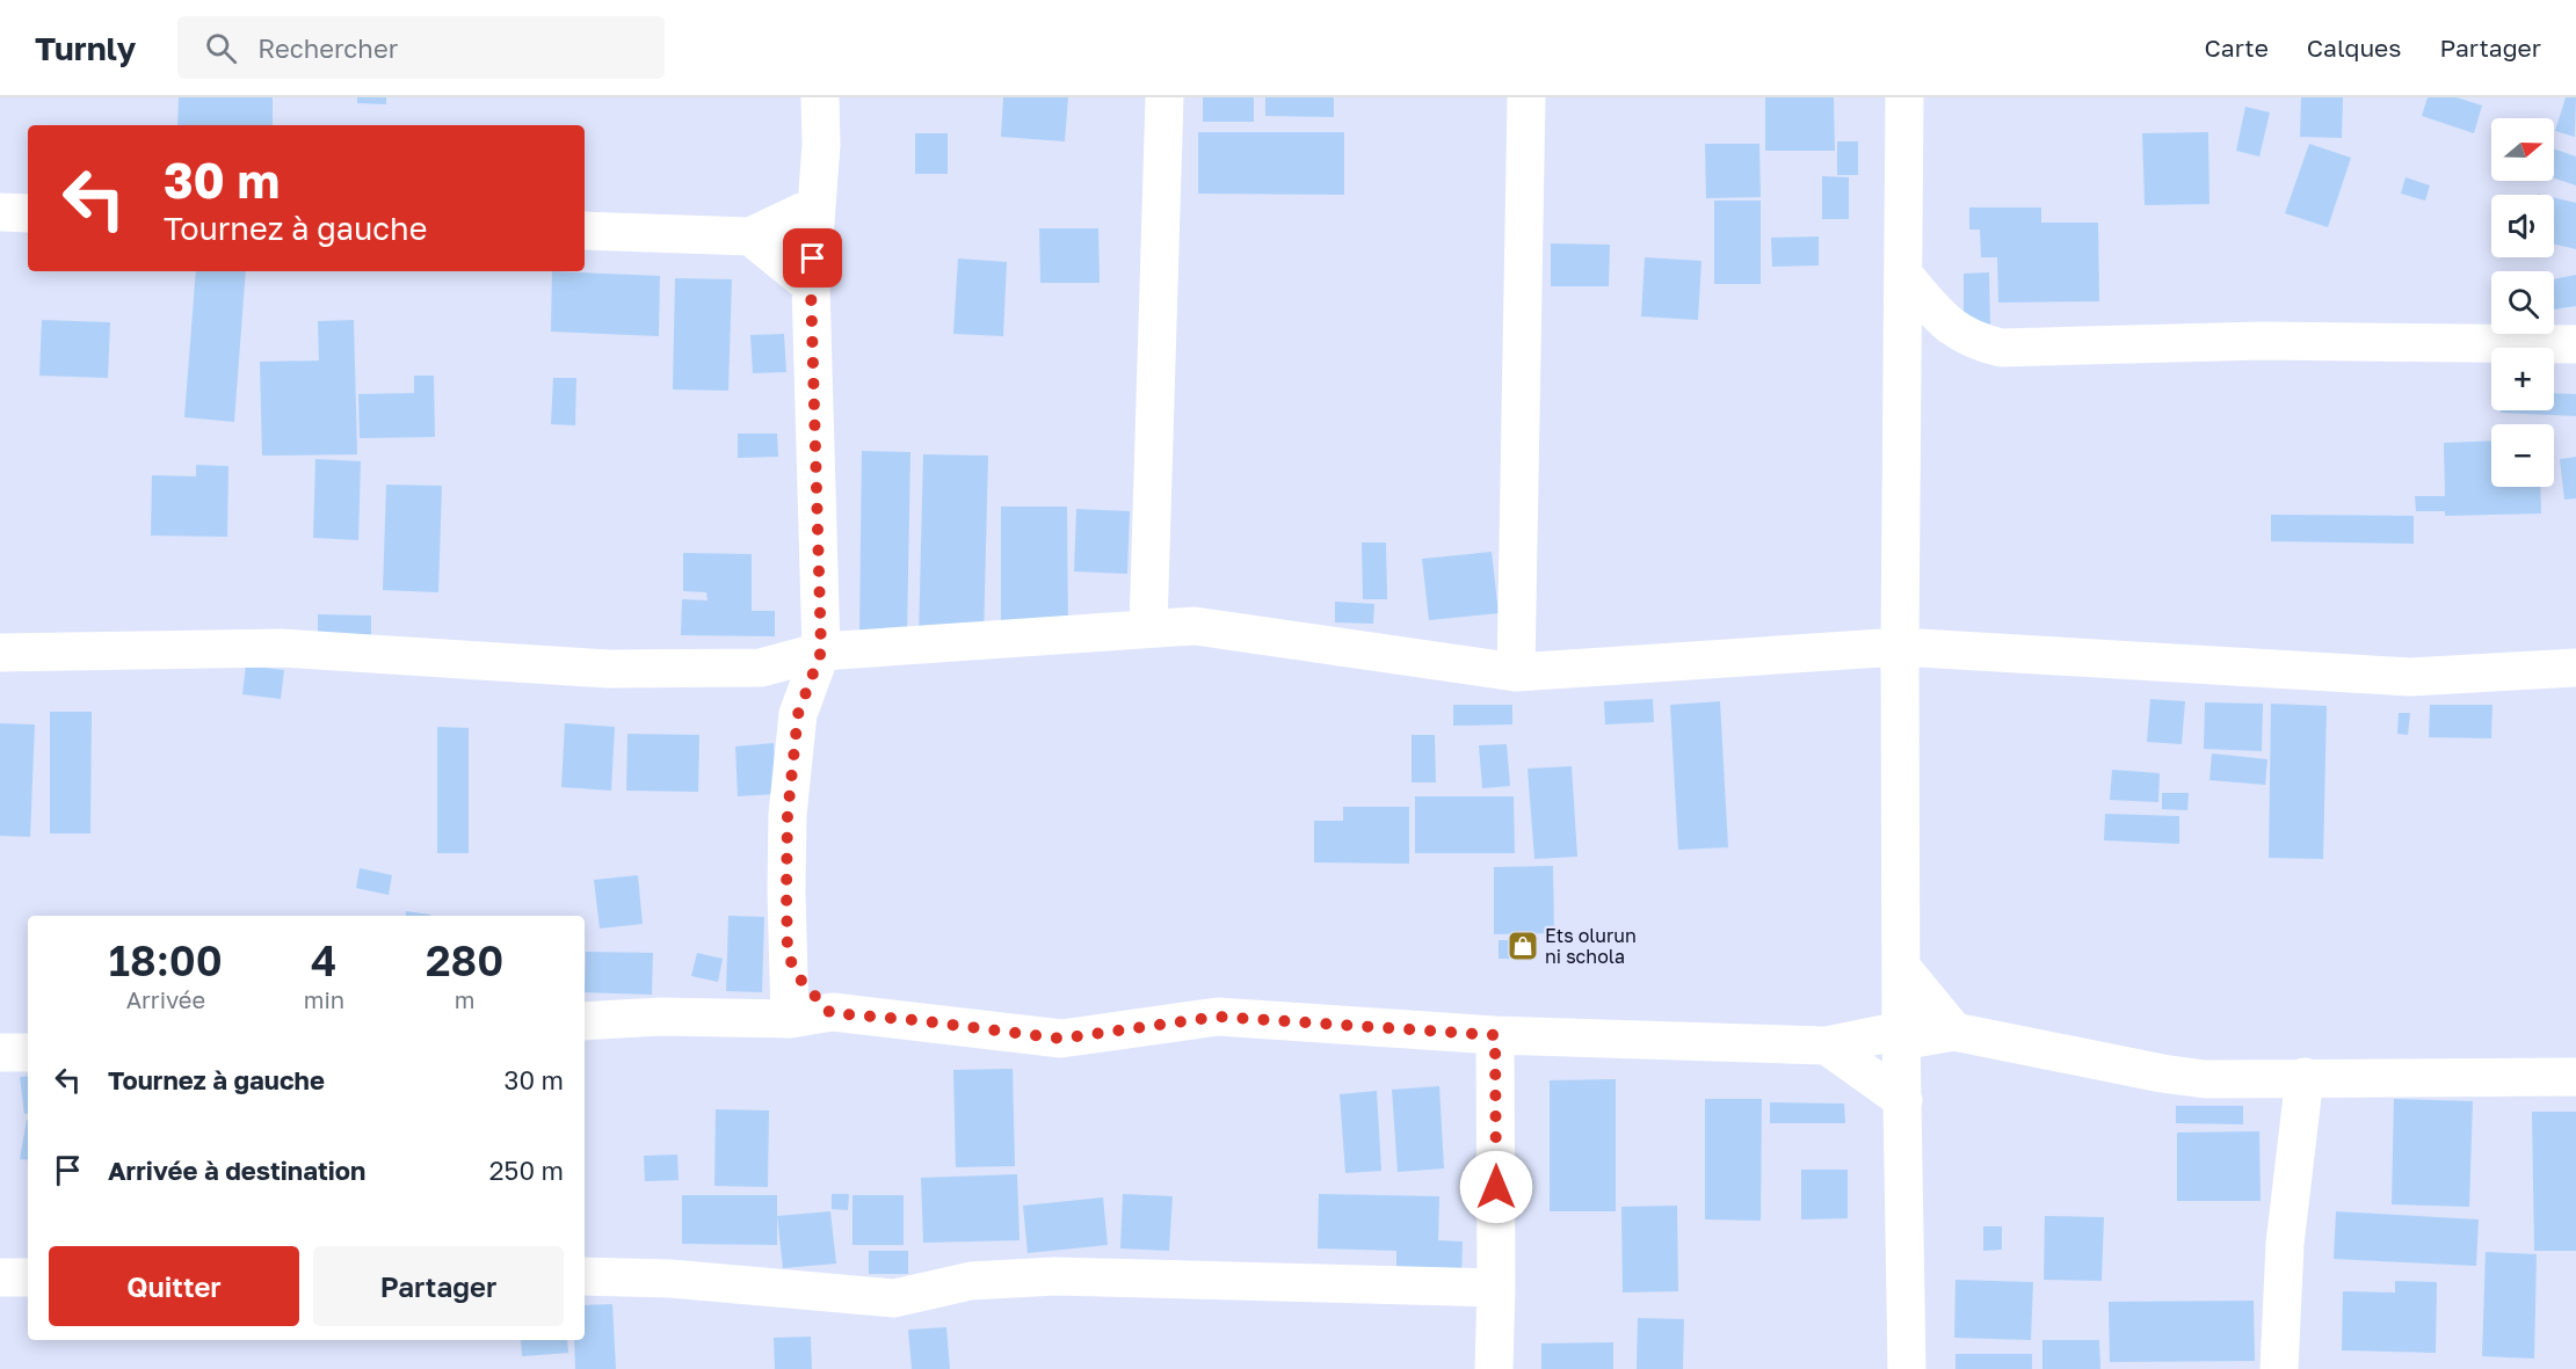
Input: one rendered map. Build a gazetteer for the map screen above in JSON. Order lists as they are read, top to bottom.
{
  "places": {
    "shop": ["Ets olurun ni schola"]
  },
  "north": "right",
  "page": {
    "header": "Turnly",
    "search": "Rechercher",
    "nav": ["Carte", "Calques", "Partager"],
    "map_buttons": ["+", "−"],
    "turn": ["30 m", "Tournez à gauche"],
    "eta": [
      "18:00",
      "Arrivée",
      "4",
      "min",
      "280",
      "m"
    ],
    "list": [
      {
        "name": "Tournez à gauche",
        "value": "30 m"
      },
      {
        "name": "Arrivée à destination",
        "value": "250 m"
      }
    ],
    "buttons": ["Quitter", "Partager"]
  }
}
